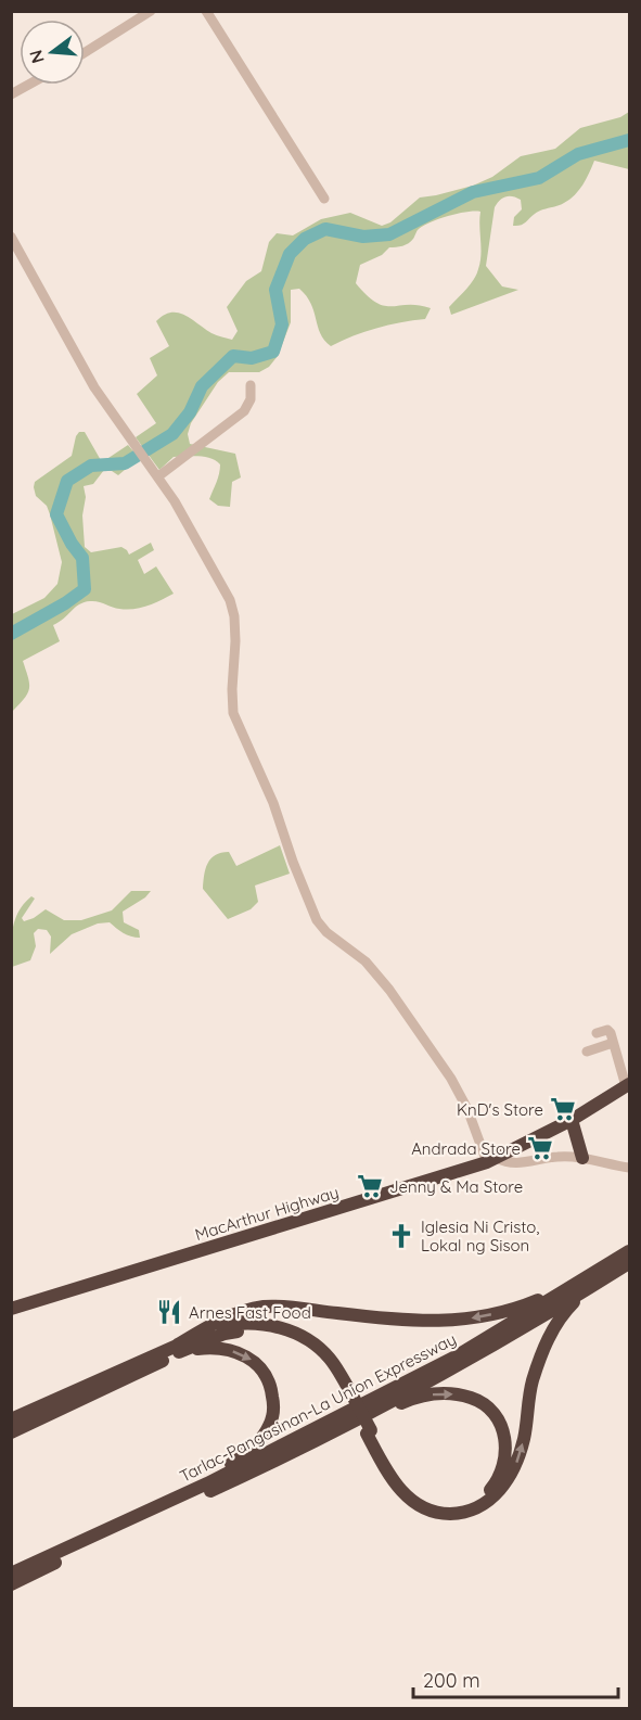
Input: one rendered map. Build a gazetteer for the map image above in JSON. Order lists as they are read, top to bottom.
{
  "streets": {
    "highway": ["MacArthur Highway", "Tarlac-Pangasinan-La Union Expressway"]
  },
  "places": {
    "supermarket": ["KnD's Store", "Andrada Store", "Jenny & Ma Store"],
    "church": ["Iglesia Ni Cristo, Lokal ng Sison"],
    "restaurant": ["Arnes Fast Food"]
  },
  "scale_bar": "200 m",
  "north": "left"
}
